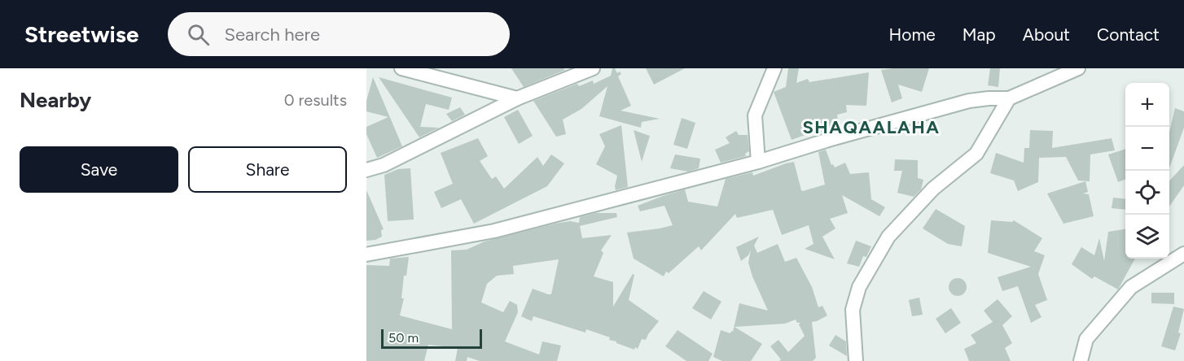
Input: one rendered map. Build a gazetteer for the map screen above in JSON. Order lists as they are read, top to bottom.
{
  "districts": ["SHAQAALAHA"],
  "scale_bar": "50 m",
  "page": {
    "header": "Streetwise",
    "search": "Search here",
    "nav": [
      "Home",
      "Map",
      "About",
      "Contact"
    ],
    "heading": ["Nearby", "0 results"],
    "map_buttons": ["+", "−"],
    "buttons": ["Save", "Share"],
    "scale": "50 m"
  }
}
